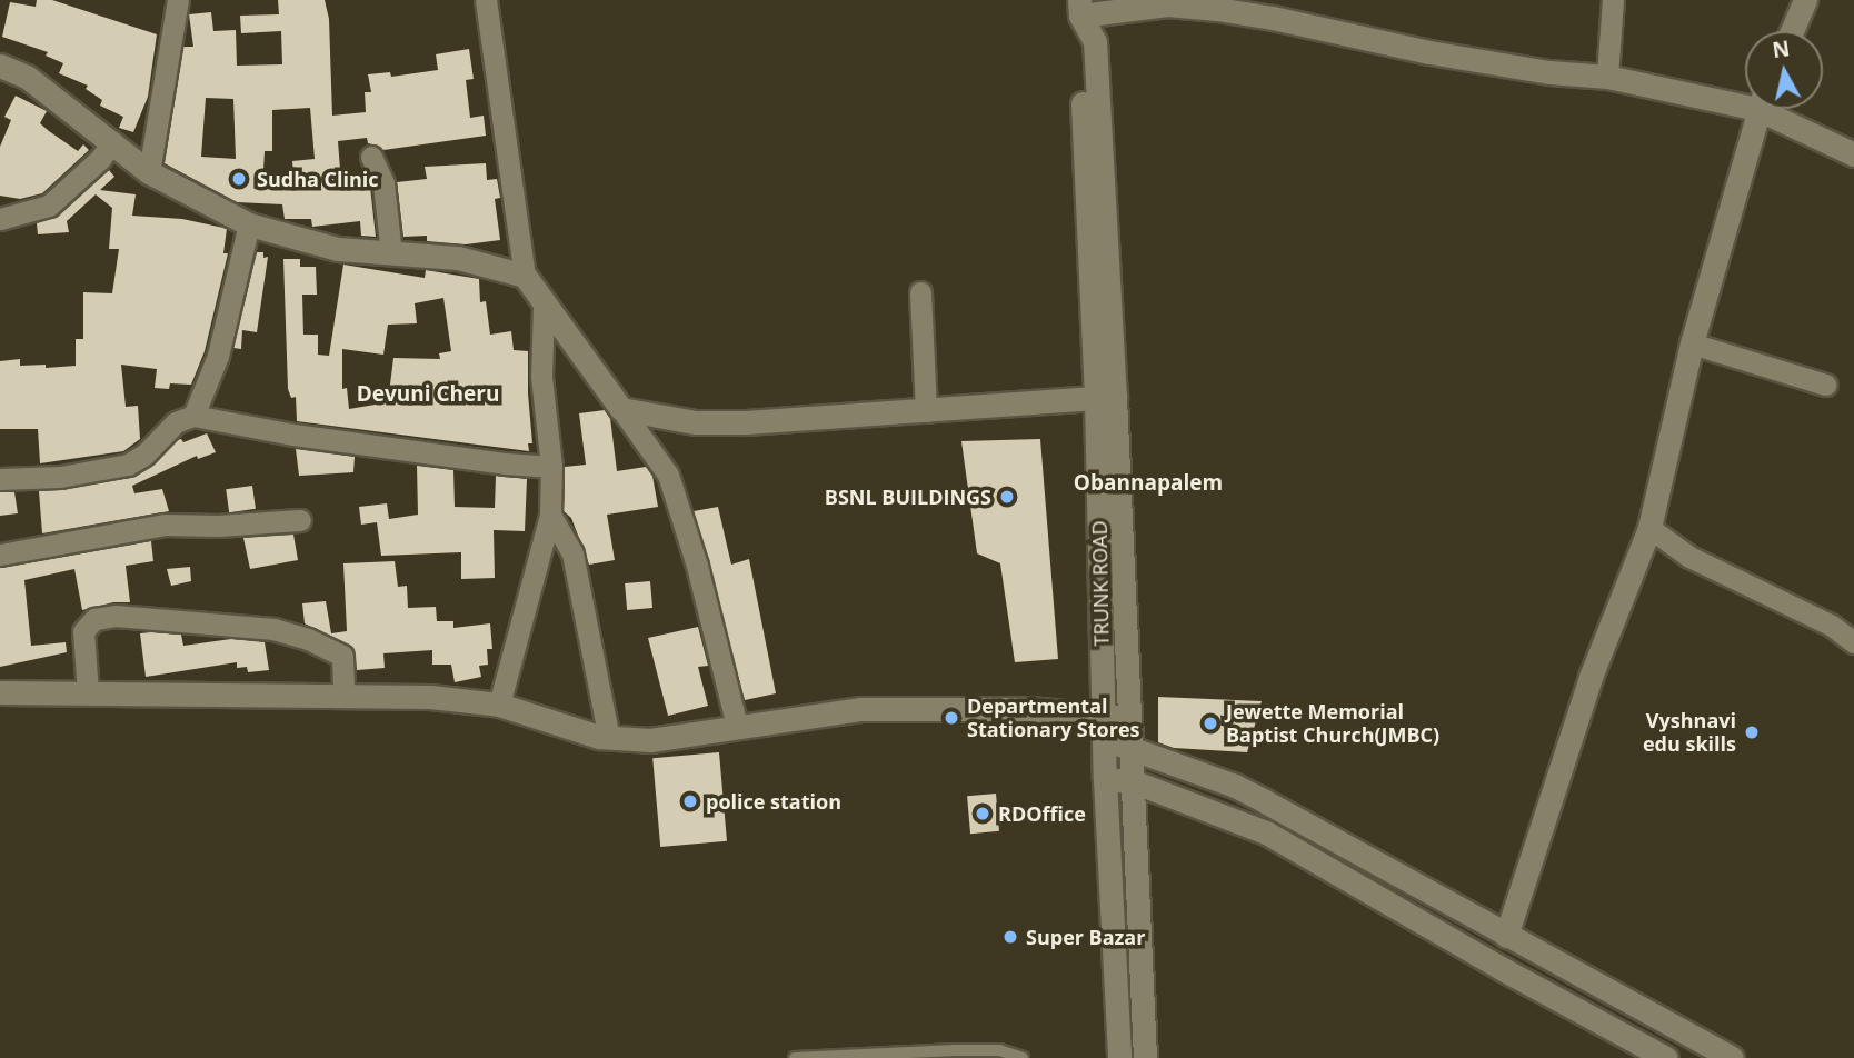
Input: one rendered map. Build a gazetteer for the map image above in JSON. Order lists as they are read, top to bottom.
{
  "streets": {
    "street": ["TRUNK ROAD"]
  },
  "districts": ["Devuni Cheru", "Obannapalem"],
  "places": [
    "Sudha Clinic",
    "BSNL BUILDINGS",
    "Departmental Stationary Stores",
    "Jewette Memorial Baptist Church(JMBC)",
    "Vyshnavi edu skills",
    "police station",
    "RDOffice",
    "Super Bazar"
  ],
  "north": "top"
}
